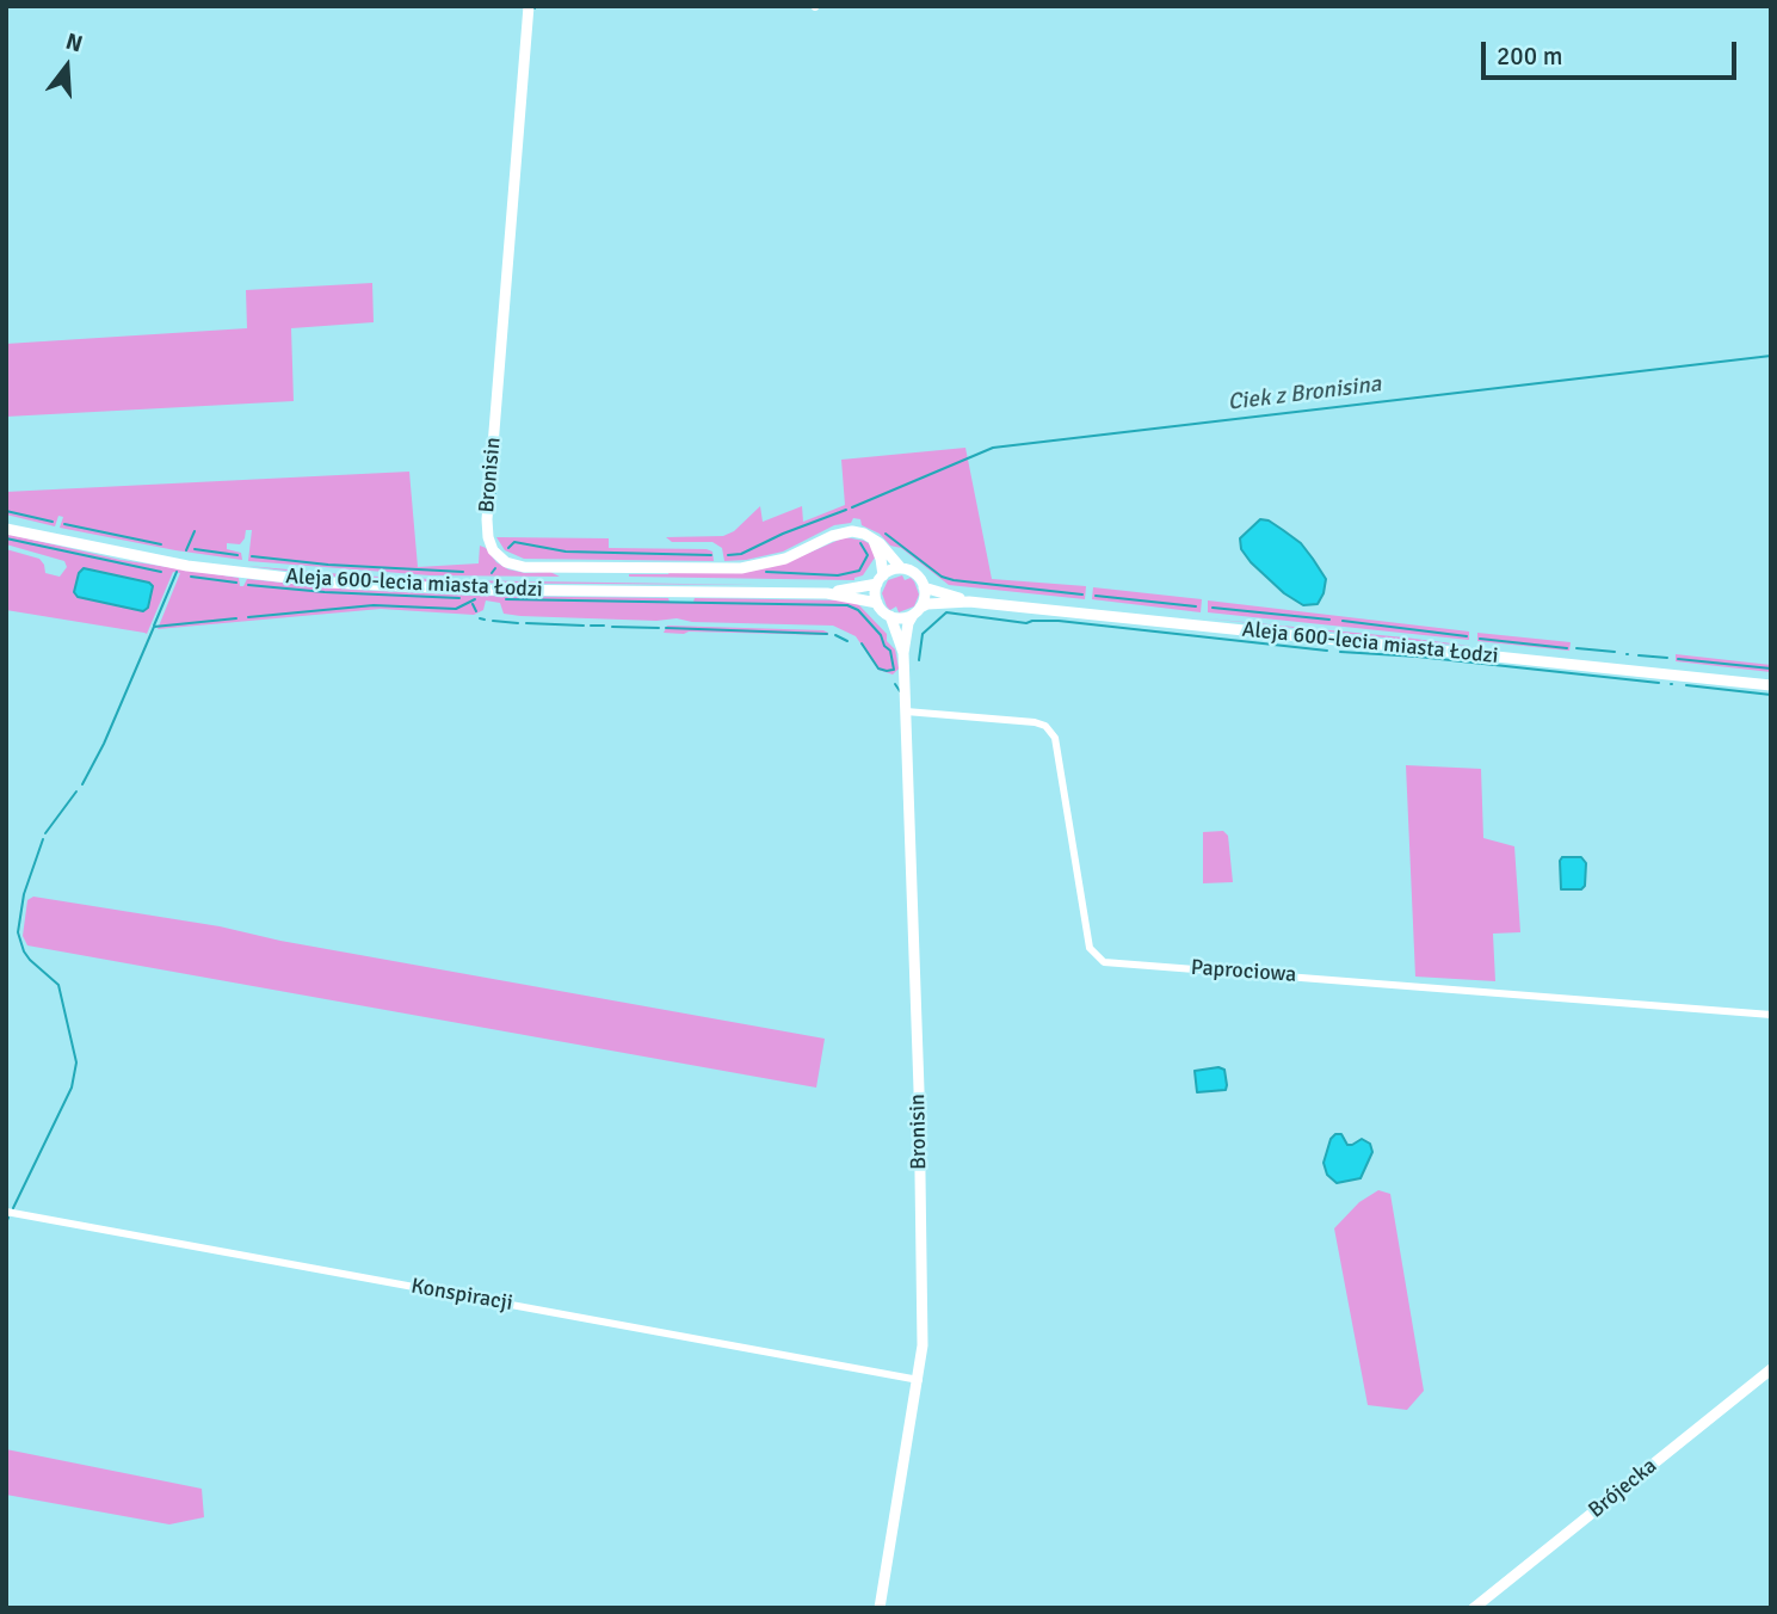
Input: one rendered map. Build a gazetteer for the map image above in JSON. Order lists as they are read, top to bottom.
{
  "streets": {
    "street": [
      "Bronisin",
      "Aleja 600-lecia miasta Łodzi",
      "Paprociowa",
      "Konspiracji",
      "Brójecka"
    ]
  },
  "crossings": [
    ["Bronisin", "Aleja 600-lecia miasta Łodzi"],
    ["Bronisin", "Paprociowa"],
    ["Bronisin", "Konspiracji"]
  ],
  "water": ["Ciek z Bronisina"],
  "scale_bar": "200 m",
  "north": "top"
}
